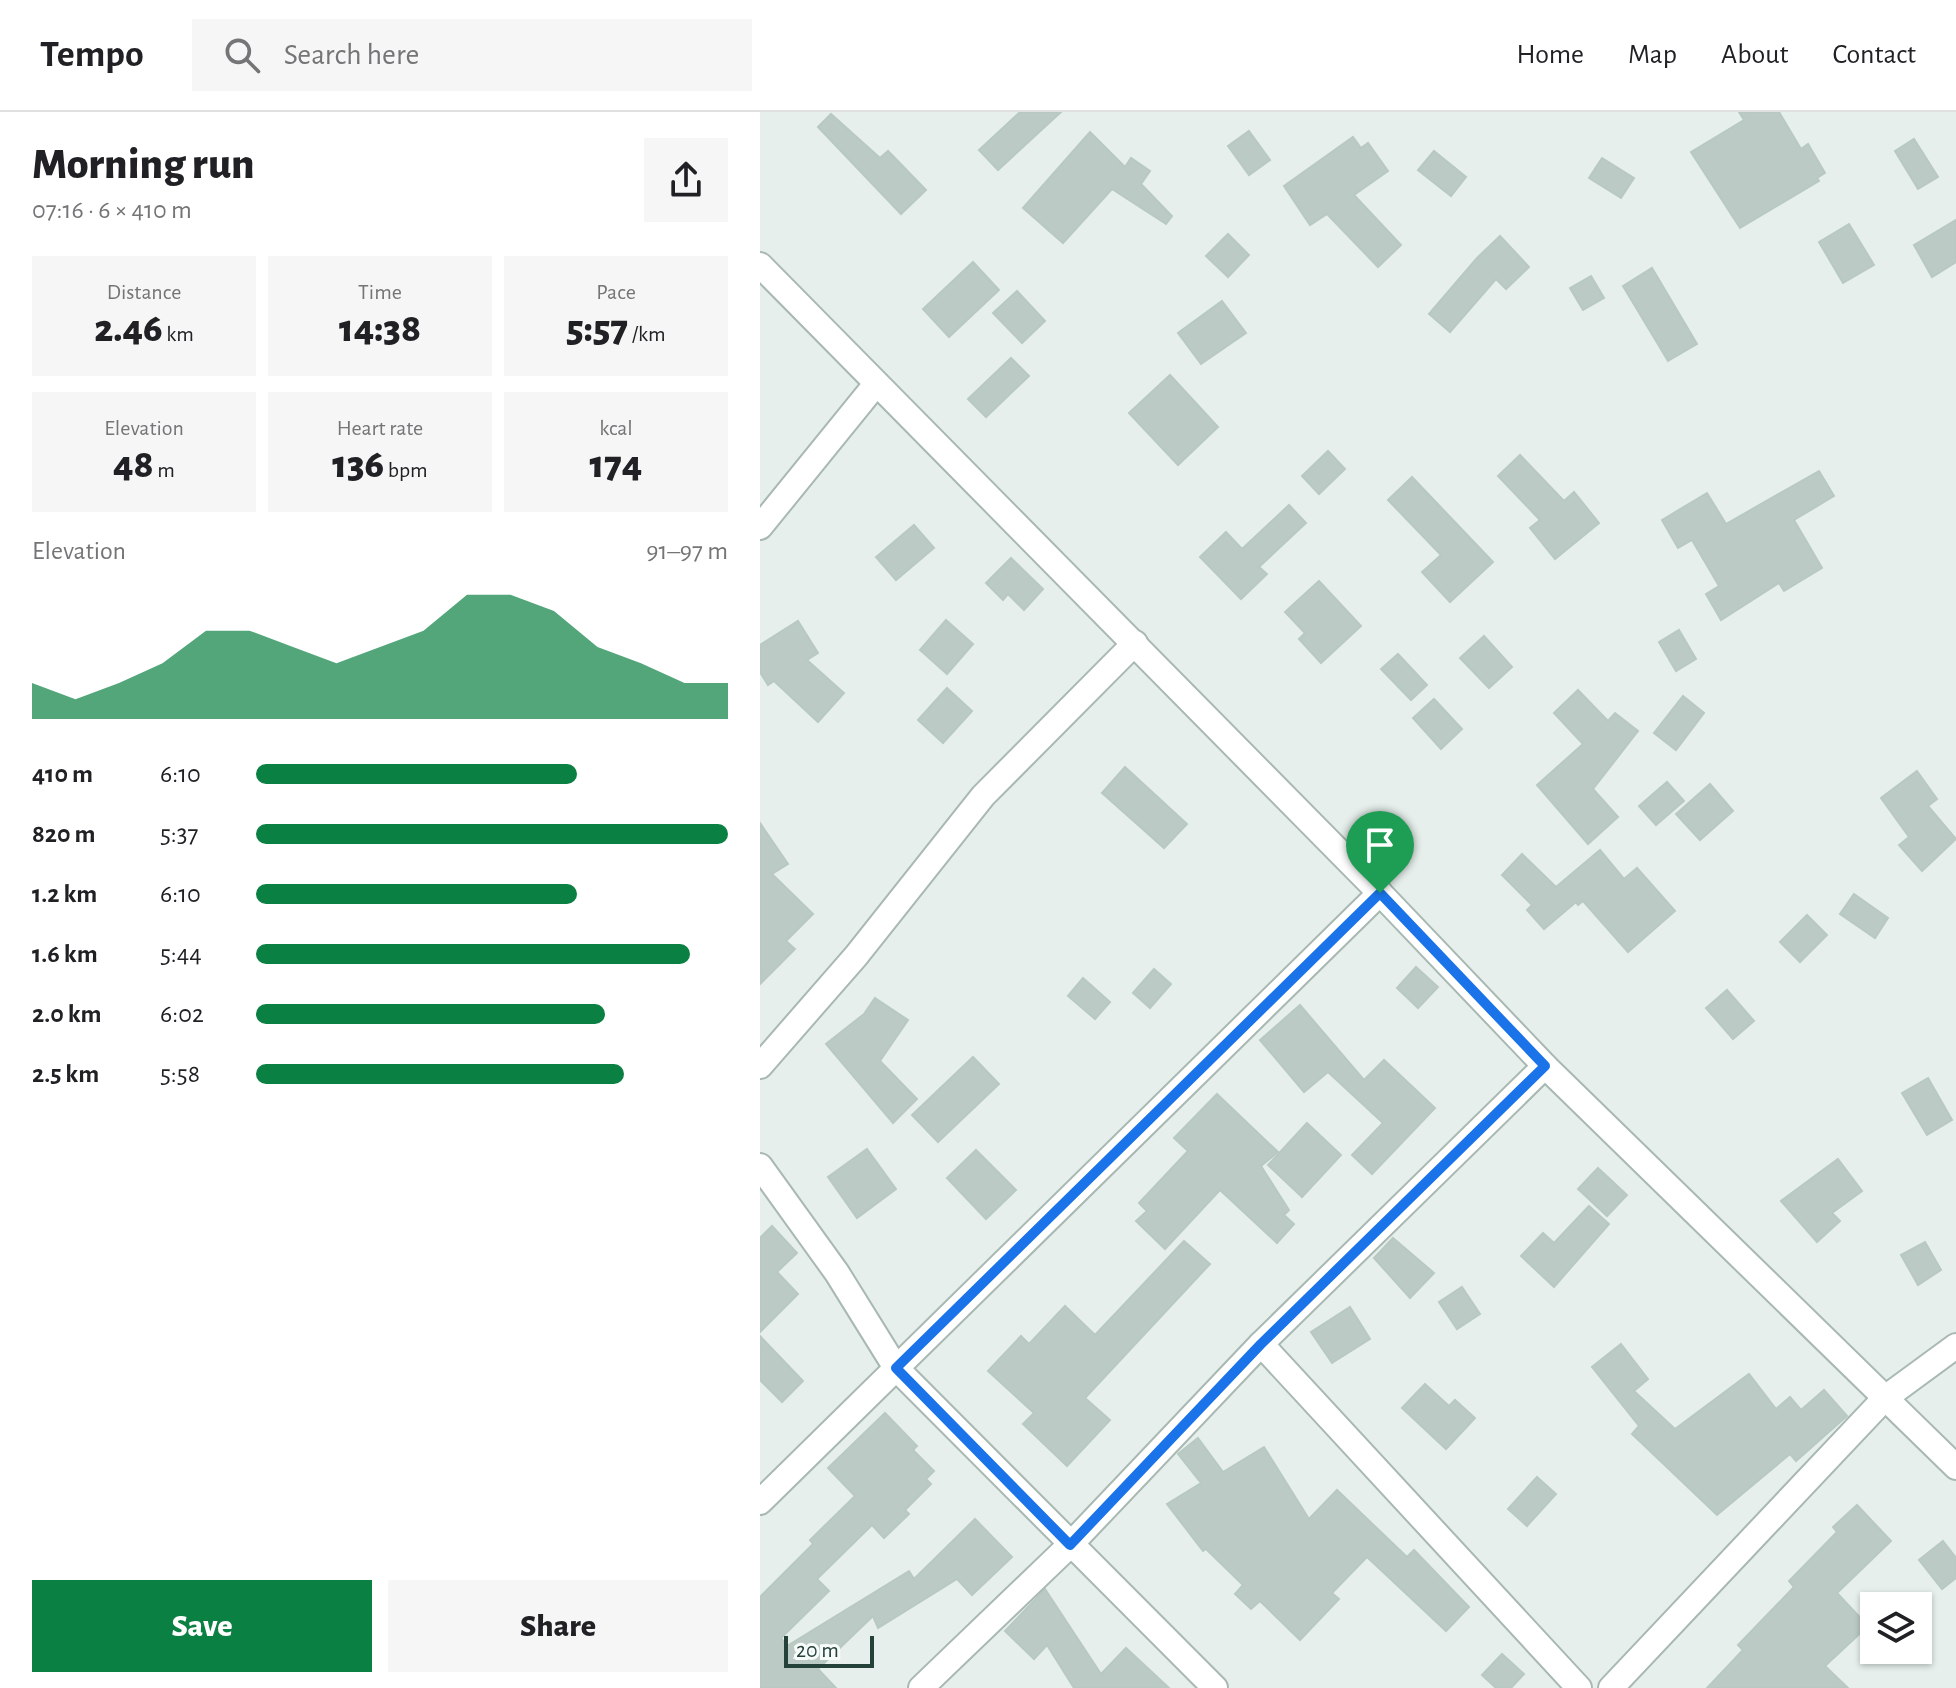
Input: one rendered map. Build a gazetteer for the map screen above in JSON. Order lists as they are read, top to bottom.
{
  "scale_bar": "20 m",
  "page": {
    "header": "Tempo",
    "search": "Search here",
    "nav": [
      "Home",
      "Map",
      "About",
      "Contact"
    ],
    "heading": ["Morning run", "07:16 · 6 × 410 m"],
    "stats": [
      ["Distance", "2.46 km"],
      ["Time", "14:38"],
      ["Pace", "5:57 /km"],
      ["Elevation", "48 m"],
      ["Heart rate", "136 bpm"],
      ["kcal", "174"]
    ],
    "chart": ["Elevation", "91–97 m"],
    "list": [
      {
        "name": "410 m",
        "note": "6:10"
      },
      {
        "name": "820 m",
        "note": "5:37"
      },
      {
        "name": "1.2 km",
        "note": "6:10"
      },
      {
        "name": "1.6 km",
        "note": "5:44"
      },
      {
        "name": "2.0 km",
        "note": "6:02"
      },
      {
        "name": "2.5 km",
        "note": "5:58"
      }
    ],
    "buttons": ["Save", "Share"],
    "scale": "20 m"
  }
}
